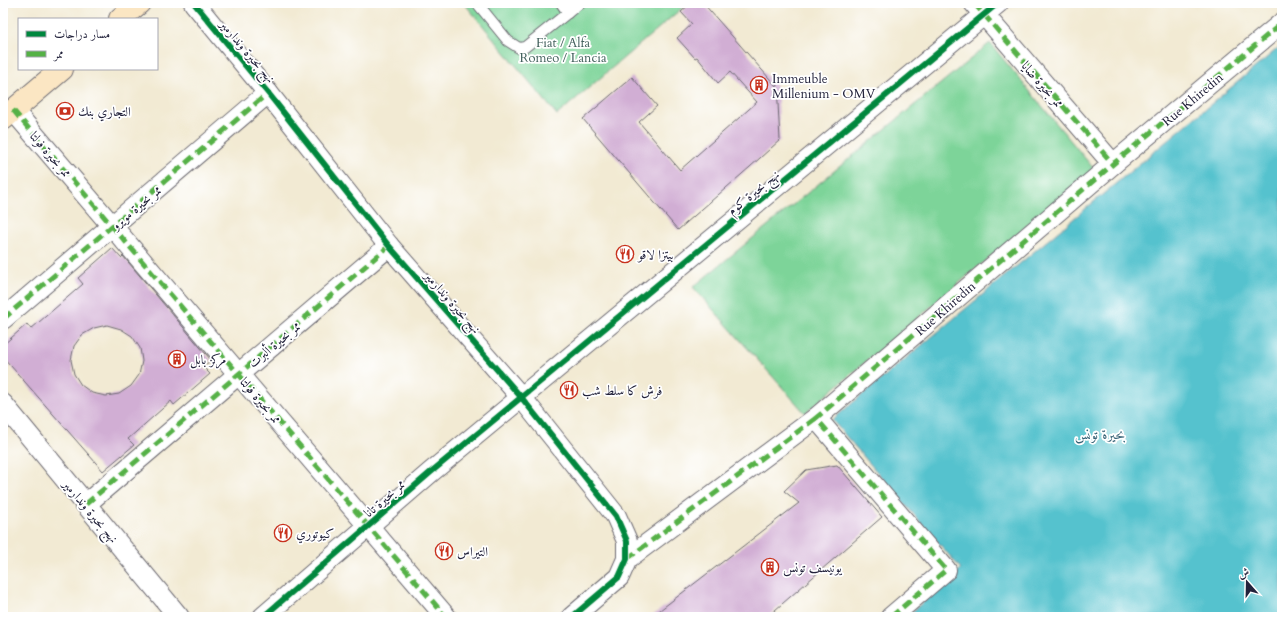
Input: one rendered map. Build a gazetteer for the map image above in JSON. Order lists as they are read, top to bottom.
{
  "streets": {
    "street": [
      "نهج بحيرة وندارمير",
      "ممر بحيرة ضايا",
      "Rue Khiredin",
      "ممر بحيرة فولتا",
      "نهج بحيرة كوم",
      "ممر بحيرة مويرو",
      "ممر بحيرة ألبرت",
      "ممر بحيرة تانا"
    ]
  },
  "crossings": [
    ["نهج بحيرة وندارمير", "Rue Khiredin"],
    ["نهج بحيرة وندارمير", "نهج بحيرة كوم"],
    ["نهج بحيرة وندارمير", "ممر بحيرة مويرو"],
    ["نهج بحيرة وندارمير", "ممر بحيرة ألبرت"],
    ["نهج بحيرة وندارمير", "ممر بحيرة تانا"],
    ["ممر بحيرة ضايا", "Rue Khiredin"],
    ["ممر بحيرة ضايا", "نهج بحيرة كوم"],
    ["ممر بحيرة فولتا", "ممر بحيرة مويرو"],
    ["ممر بحيرة فولتا", "ممر بحيرة ألبرت"],
    ["ممر بحيرة فولتا", "ممر بحيرة تانا"],
    ["نهج بحيرة كوم", "ممر بحيرة تانا"]
  ],
  "water": ["بحيرة تونس"],
  "parks": ["Fiat / Alfa Romeo / Lancia"],
  "places": {
    "building": ["Immeuble Millenium - OMV", "مركز بابل", "يونيسف تونس"],
    "bank": ["التجاري بنك"],
    "restaurant": [
      "بيتزا لاقو",
      "فرش كا سلط شب",
      "كيوتوري",
      "التيراس"
    ]
  },
  "legend": ["مسار دراجات", "ممر"],
  "north": "top"
}
